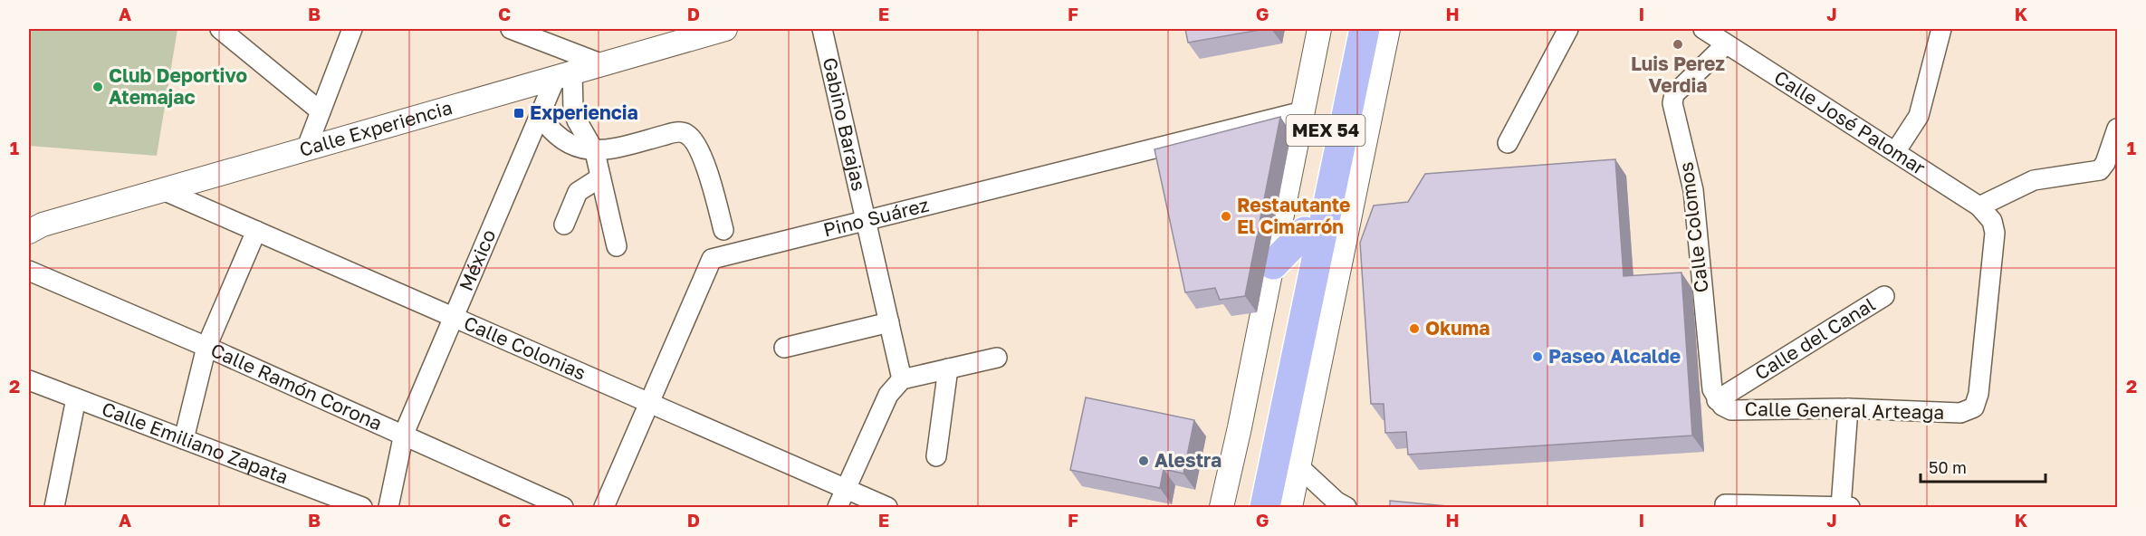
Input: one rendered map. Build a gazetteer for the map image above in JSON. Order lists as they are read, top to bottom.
{
  "streets": {
    "main road": ["MEX 54"],
    "street": [
      "Calle José Palomar",
      "Gabino Barajas",
      "Calle Experiencia",
      "Pino Suárez",
      "Calle Colomos",
      "México",
      "Calle del Canal",
      "Calle Colonias",
      "Calle Ramón Corona",
      "Calle General Arteaga",
      "Calle Emiliano Zapata"
    ]
  },
  "crossings": [
    ["Calle José Palomar", "Calle Colomos"],
    ["Calle José Palomar", "Calle General Arteaga"],
    ["Gabino Barajas", "Pino Suárez"],
    ["Calle Experiencia", "México"],
    ["Calle Experiencia", "Calle Colonias"],
    ["Pino Suárez", "Calle Colonias"],
    ["Calle Colomos", "Calle del Canal"],
    ["Calle Colomos", "Calle General Arteaga"],
    ["México", "Calle Colonias"],
    ["México", "Calle Ramón Corona"],
    ["Calle del Canal", "Calle General Arteaga"]
  ],
  "places": {
    "other": [
      "Luis Perez Verdia",
      "Club Deportivo Atemajac",
      "Restautante El Cimarrón",
      "Okuma",
      "Paseo Alcalde",
      "Alestra"
    ],
    "transit": ["Experiencia"]
  },
  "scale_bar": "50 m",
  "grid": {
    "columns": [
      "A",
      "B",
      "C",
      "D",
      "E",
      "F",
      "G",
      "H",
      "I",
      "J",
      "K"
    ],
    "rows": ["1", "2"]
  }
}
